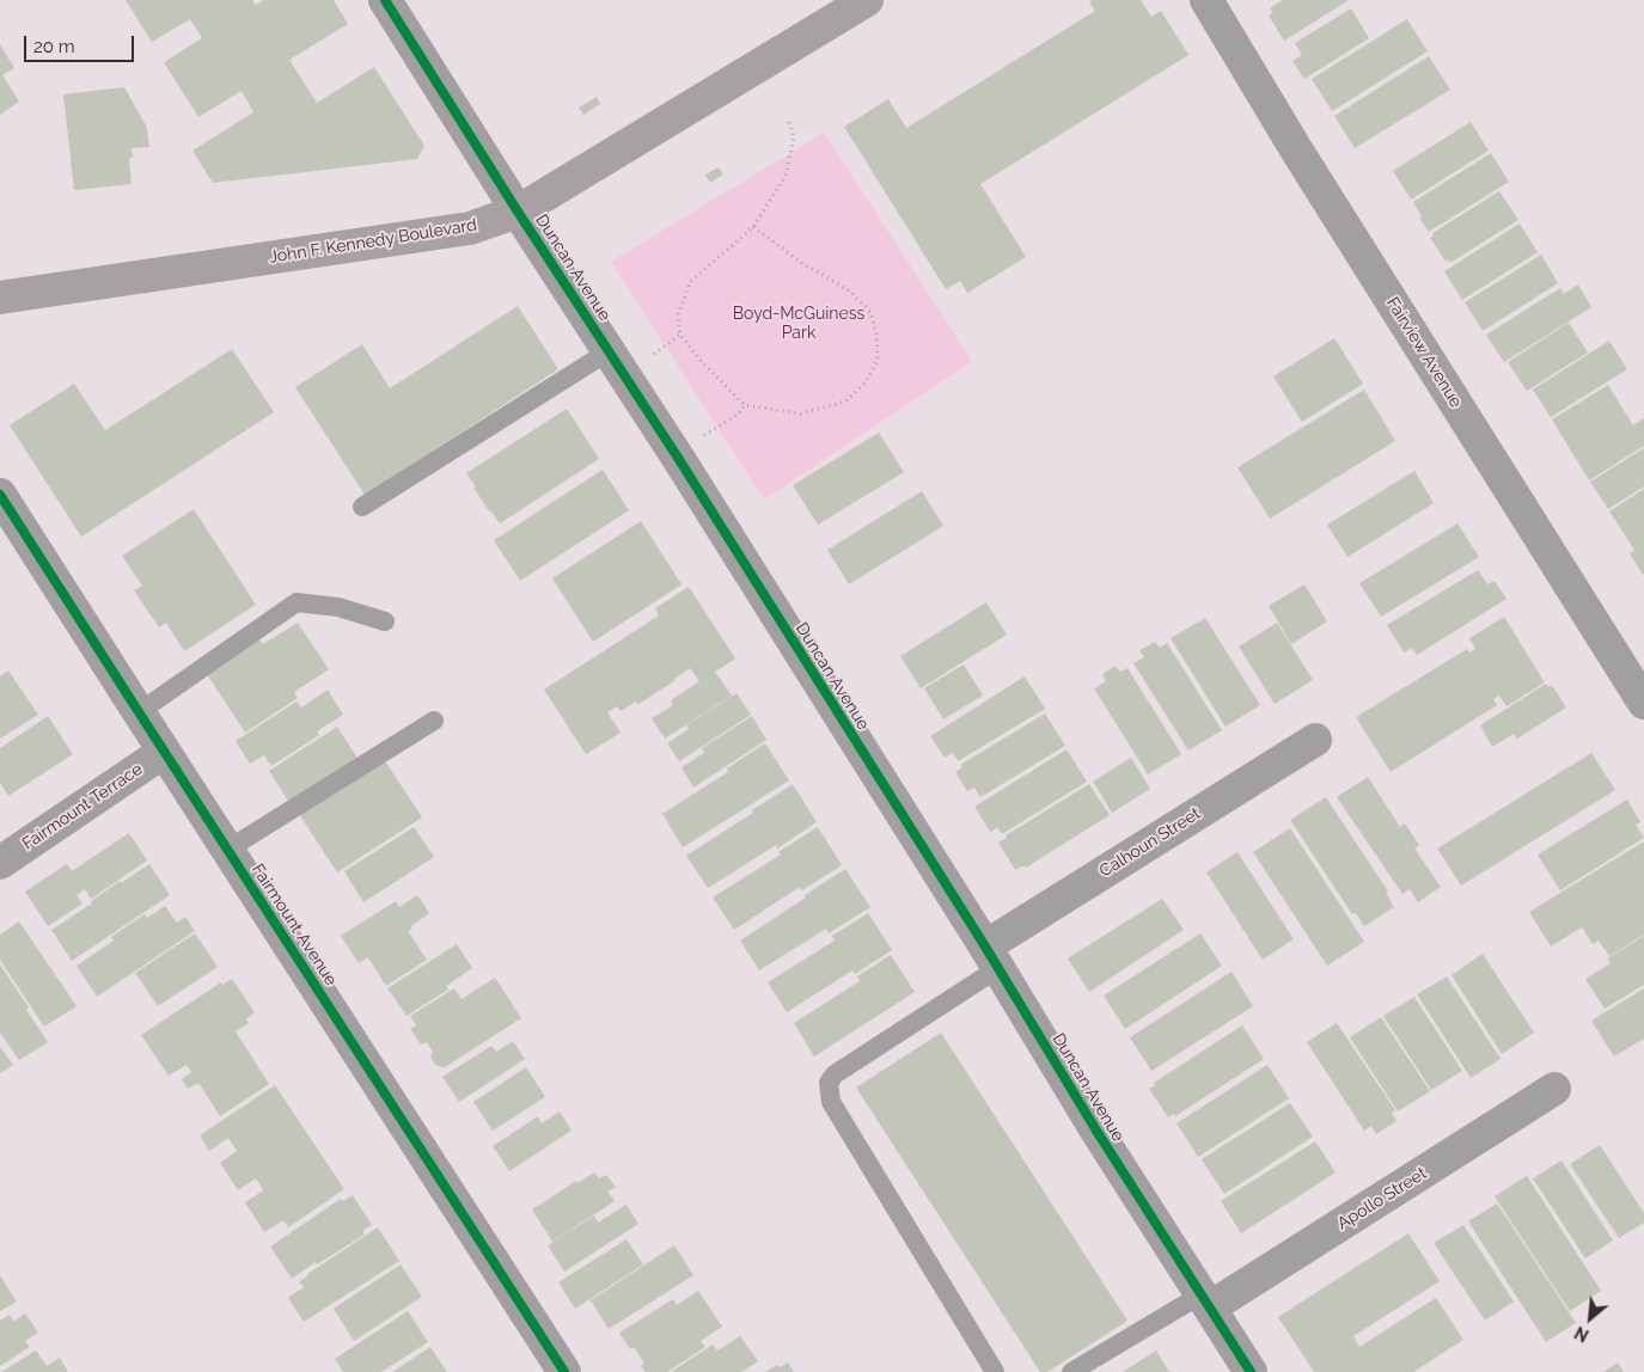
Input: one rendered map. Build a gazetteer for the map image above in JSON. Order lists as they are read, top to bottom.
{
  "streets": {
    "main road": ["John F. Kennedy Boulevard"],
    "street": [
      "Duncan Avenue",
      "Fairview Avenue",
      "Fairmount Terrace",
      "Calhoun Street",
      "Fairmount Avenue",
      "Apollo Street"
    ]
  },
  "crossings": [
    ["John F. Kennedy Boulevard", "Duncan Avenue"],
    ["Duncan Avenue", "Calhoun Street"],
    ["Duncan Avenue", "Apollo Street"],
    ["Fairmount Terrace", "Fairmount Avenue"]
  ],
  "parks": ["Boyd-McGuiness Park"],
  "scale_bar": "20 m",
  "north": "bottom left"
}
